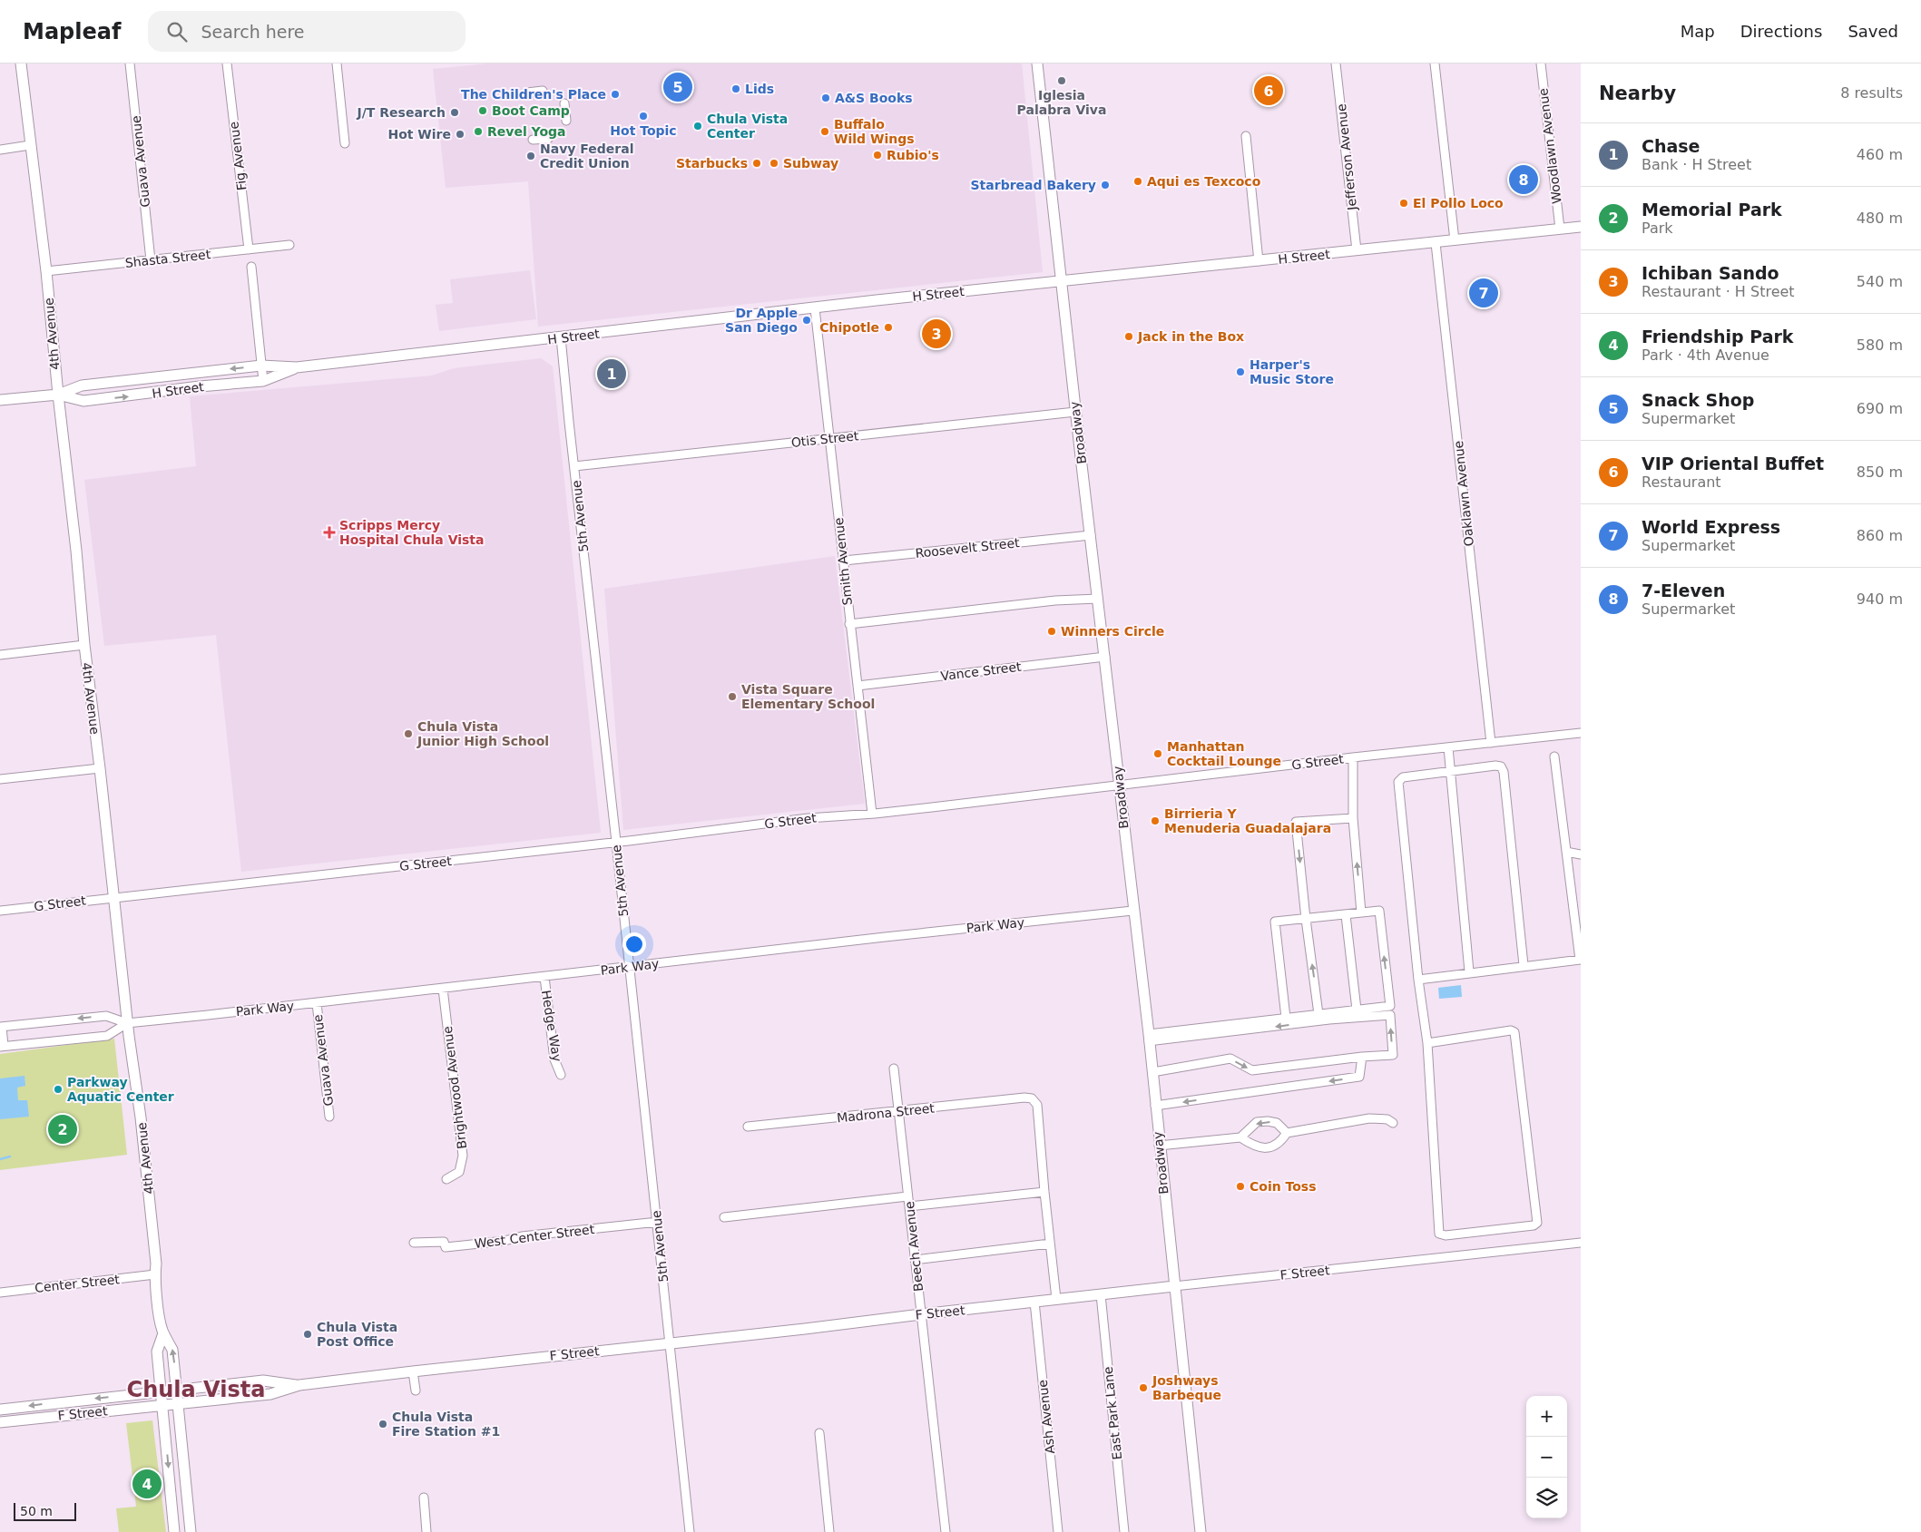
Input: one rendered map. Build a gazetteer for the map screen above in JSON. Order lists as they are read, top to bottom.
{
  "streets": {
    "main road": [
      "H Street",
      "4th Avenue",
      "Broadway",
      "F Street"
    ],
    "street": [
      "Woodlawn Avenue",
      "Fig Avenue",
      "Jefferson Avenue",
      "Guava Avenue",
      "Shasta Street",
      "Otis Street",
      "Oaklawn Avenue",
      "5th Avenue",
      "Roosevelt Street",
      "Smith Avenue",
      "Vance Street",
      "G Street",
      "Park Way",
      "Hedge Way",
      "Brightwood Avenue",
      "Madrona Street",
      "West Center Street",
      "Beech Avenue",
      "Center Street",
      "East Park Lane",
      "Ash Avenue"
    ]
  },
  "crossings": [
    ["Woodlawn Avenue", "H Street"],
    ["Fig Avenue", "Shasta Street"],
    ["Jefferson Avenue", "H Street"],
    ["Guava Avenue", "Shasta Street"],
    ["Guava Avenue", "Park Way"],
    ["H Street", "4th Avenue"],
    ["H Street", "Broadway"],
    ["H Street", "Oaklawn Avenue"],
    ["H Street", "5th Avenue"],
    ["H Street", "Smith Avenue"],
    ["Shasta Street", "4th Avenue"],
    ["4th Avenue", "G Street"],
    ["4th Avenue", "Park Way"],
    ["4th Avenue", "F Street"],
    ["4th Avenue", "Center Street"],
    ["Broadway", "Otis Street"],
    ["Broadway", "Roosevelt Street"],
    ["Broadway", "Vance Street"],
    ["Broadway", "G Street"],
    ["Broadway", "Park Way"],
    ["Broadway", "F Street"],
    ["Otis Street", "5th Avenue"],
    ["Otis Street", "Smith Avenue"],
    ["Oaklawn Avenue", "G Street"],
    ["5th Avenue", "G Street"],
    ["5th Avenue", "Park Way"],
    ["5th Avenue", "West Center Street"],
    ["5th Avenue", "F Street"],
    ["Roosevelt Street", "Smith Avenue"],
    ["Smith Avenue", "Vance Street"],
    ["Smith Avenue", "G Street"],
    ["Park Way", "Hedge Way"],
    ["Park Way", "Brightwood Avenue"],
    ["Madrona Street", "Beech Avenue"],
    ["Beech Avenue", "F Street"],
    ["F Street", "East Park Lane"],
    ["F Street", "Ash Avenue"]
  ],
  "districts": ["Chula Vista"],
  "places": {
    "other": [
      "Iglesia Palabra Viva",
      "Lids",
      "The Children's Place",
      "A&S Books",
      "Boot Camp",
      "J/T Research",
      "Hot Topic",
      "Chula Vista Center",
      "Revel Yoga",
      "Buffalo Wild Wings",
      "Hot Wire",
      "Rubio's",
      "Navy Federal Credit Union",
      "Starbucks",
      "Subway",
      "Aqui es Texcoco",
      "Starbread Bakery",
      "El Pollo Loco",
      "Dr Apple San Diego",
      "Chipotle",
      "Jack in the Box",
      "Harper's Music Store",
      "Winners Circle",
      "Vista Square Elementary School",
      "Chula Vista Junior High School",
      "Manhattan Cocktail Lounge",
      "Birrieria Y Menuderia Guadalajara",
      "Parkway Aquatic Center",
      "Coin Toss",
      "Chula Vista Post Office",
      "Joshways Barbeque",
      "Chula Vista Fire Station #1"
    ],
    "health": ["Scripps Mercy Hospital Chula Vista"]
  },
  "scale_bar": "50 m",
  "page": {
    "header": "Mapleaf",
    "search": "Search here",
    "nav": ["Map", "Directions", "Saved"],
    "heading": ["Nearby", "8 results"],
    "pins": [
      "5",
      "6",
      "8",
      "7",
      "3",
      "1",
      "2",
      "4"
    ],
    "list": [
      {
        "mark": "1",
        "name": "Chase",
        "note": "Bank · H Street",
        "value": "460 m"
      },
      {
        "mark": "2",
        "name": "Memorial Park",
        "note": "Park",
        "value": "480 m"
      },
      {
        "mark": "3",
        "name": "Ichiban Sando",
        "note": "Restaurant · H Street",
        "value": "540 m"
      },
      {
        "mark": "4",
        "name": "Friendship Park",
        "note": "Park · 4th Avenue",
        "value": "580 m"
      },
      {
        "mark": "5",
        "name": "Snack Shop",
        "note": "Supermarket",
        "value": "690 m"
      },
      {
        "mark": "6",
        "name": "VIP Oriental Buffet",
        "note": "Restaurant",
        "value": "850 m"
      },
      {
        "mark": "7",
        "name": "World Express",
        "note": "Supermarket",
        "value": "860 m"
      },
      {
        "mark": "8",
        "name": "7-Eleven",
        "note": "Supermarket",
        "value": "940 m"
      }
    ],
    "map_buttons": ["+", "−"],
    "scale": "50 m"
  }
}
